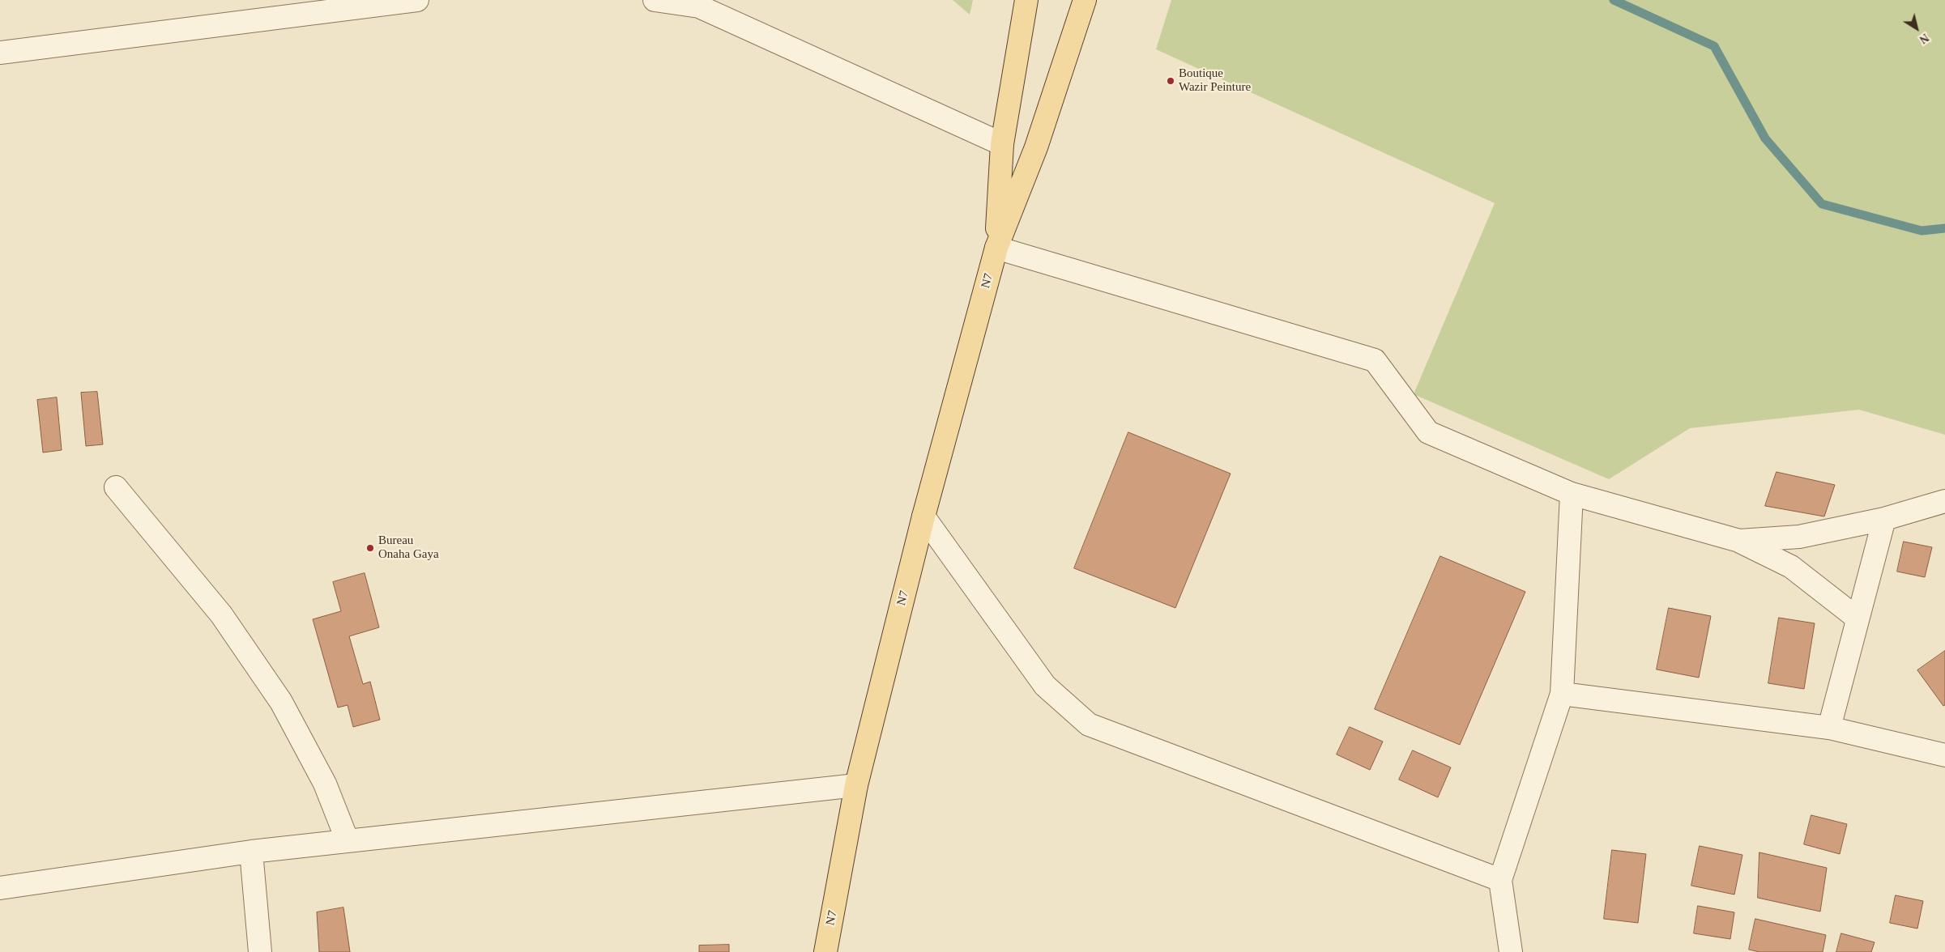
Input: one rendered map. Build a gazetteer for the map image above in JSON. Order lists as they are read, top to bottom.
{
  "streets": {
    "main road": ["N7"]
  },
  "places": ["Boutique Wazir Peinture", "Bureau Onaha Gaya"],
  "north": "bottom right"
}
